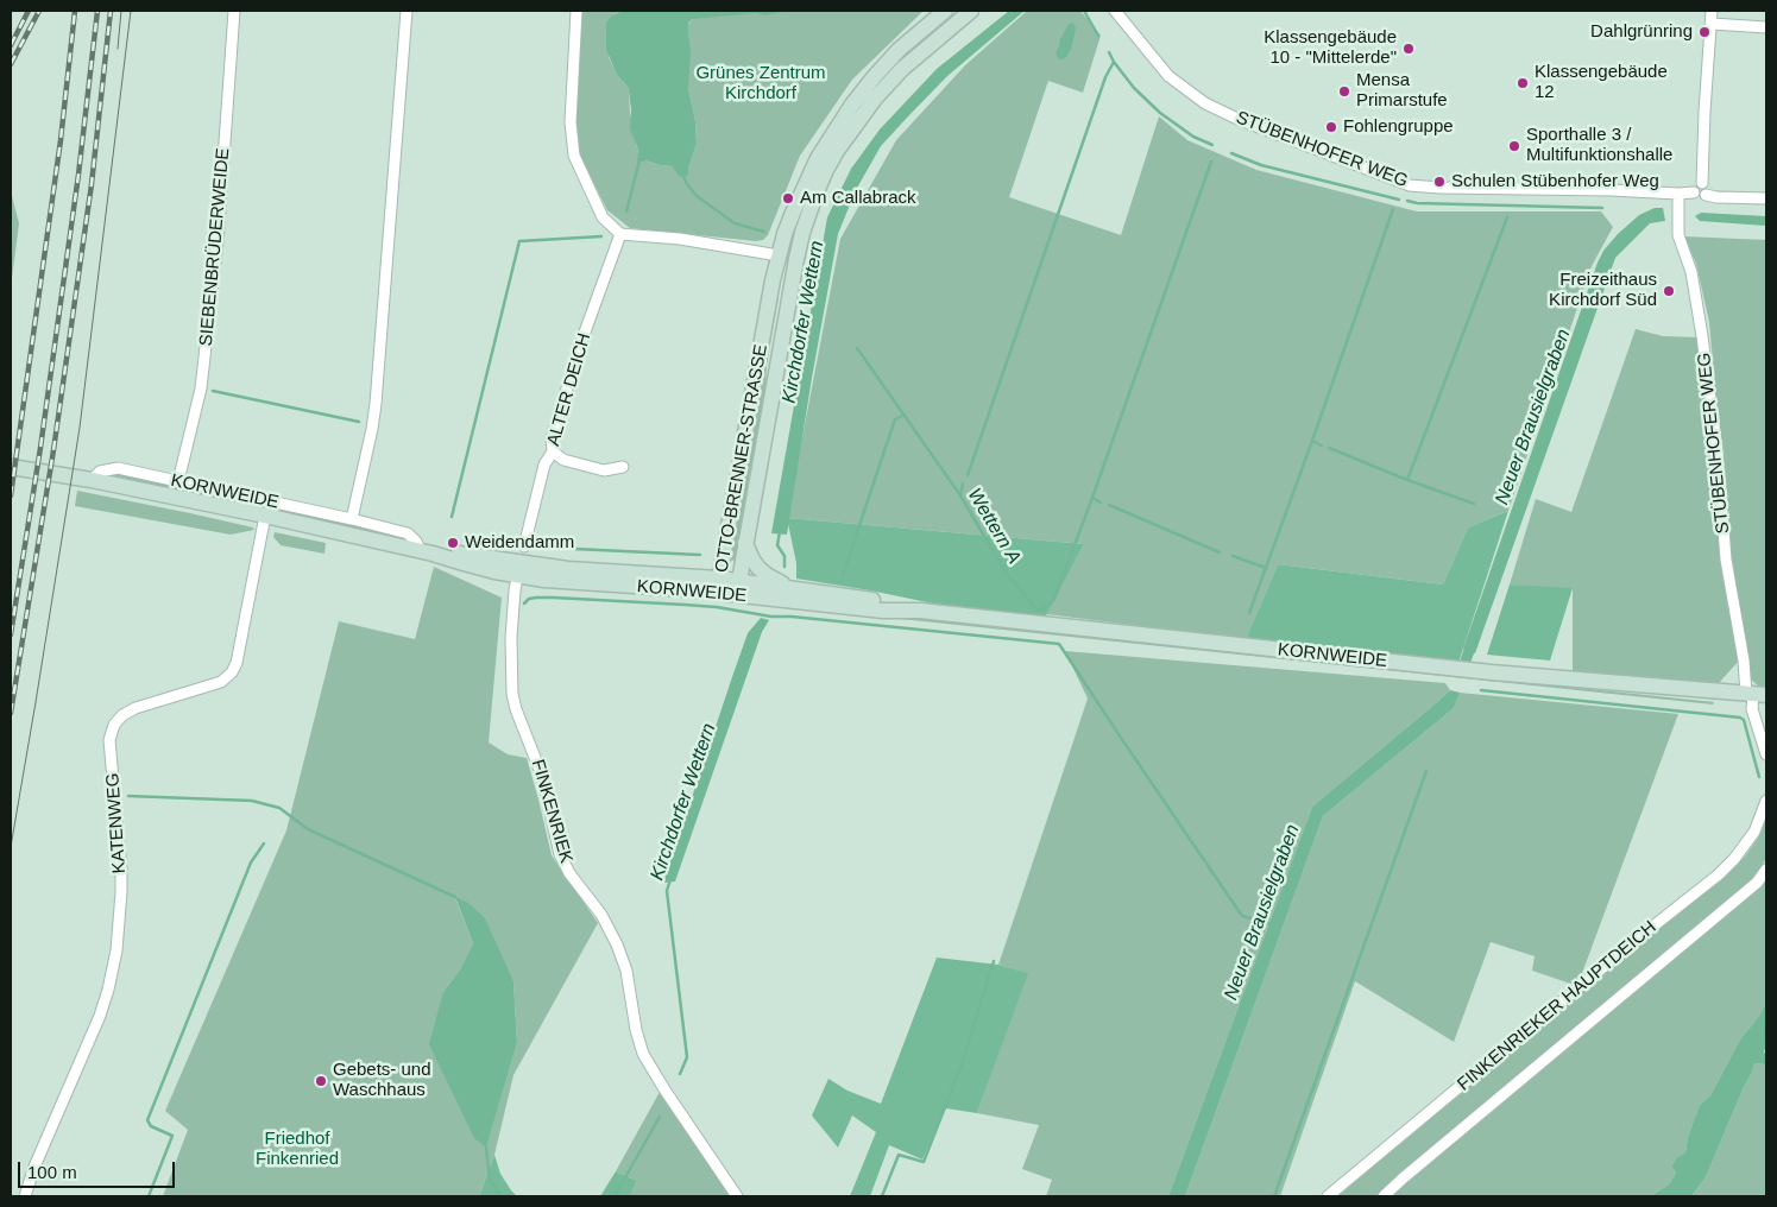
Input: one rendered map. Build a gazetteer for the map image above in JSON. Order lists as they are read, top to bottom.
{
  "streets": {
    "main road": ["OTTO-BRENNER-STRASSE", "KORNWEIDE"],
    "street": [
      "STÜBENHOFER WEG",
      "SIEBENBRÜDERWEIDE",
      "ALTER DEICH",
      "FINKENRIEK",
      "KATENWEG",
      "FINKENRIEKER HAUPTDEICH"
    ]
  },
  "crossings": [
    ["STÜBENHOFER WEG", "KORNWEIDE"],
    ["SIEBENBRÜDERWEIDE", "KORNWEIDE"],
    ["OTTO-BRENNER-STRASSE", "KORNWEIDE"],
    ["KORNWEIDE", "FINKENRIEK"],
    ["KORNWEIDE", "KATENWEG"]
  ],
  "water": ["Kirchdorfer Wettern", "Neuer Brausielgraben", "Wettern A"],
  "parks": ["Grünes Zentrum Kirchdorf", "Friedhof Finkenried"],
  "places": [
    "Dahlgrünring",
    "Klassengebäude 10 - \"Mittelerde\"",
    "Klassengebäude 12",
    "Mensa Primarstufe",
    "Fohlengruppe",
    "Sporthalle 3 / Multifunktionshalle",
    "Schulen Stübenhofer Weg",
    "Am Callabrack",
    "Freizeithaus Kirchdorf Süd",
    "Weidendamm",
    "Gebets- und Waschhaus"
  ],
  "scale_bar": "100 m"
}
